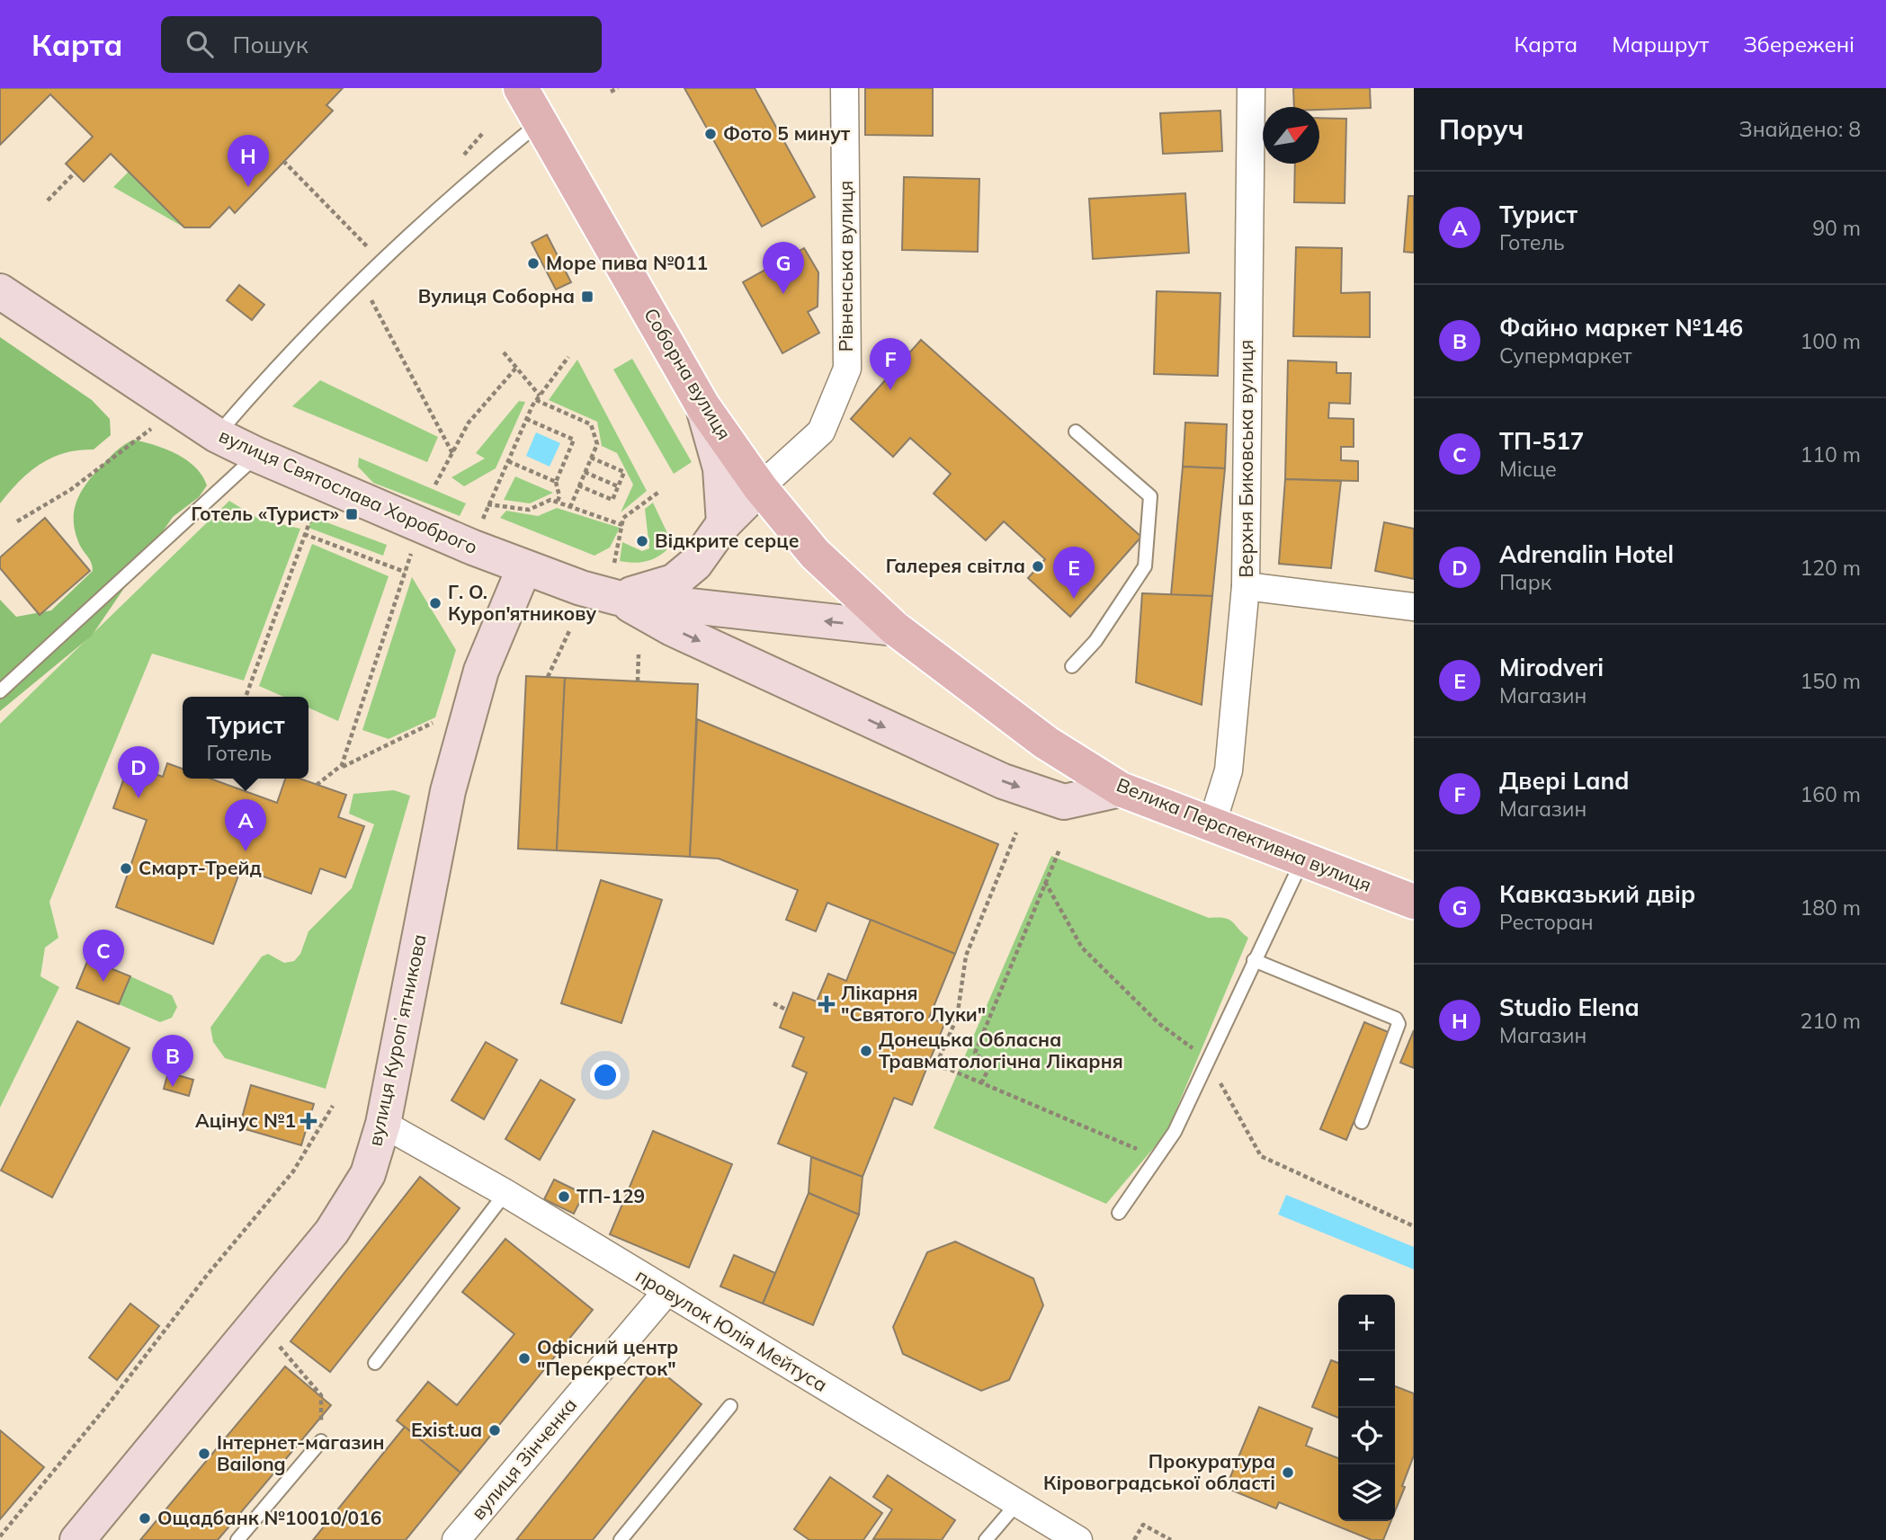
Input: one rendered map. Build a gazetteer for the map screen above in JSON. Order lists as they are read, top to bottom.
{
  "streets": {
    "main road": [
      "Соборна вулиця",
      "вулиця Святослава Хороброго",
      "Велика Перспективна вулиця",
      "вулиця Куропʼятникова"
    ],
    "street": [
      "Рівненська вулиця",
      "Верхня Биковська вулиця",
      "провулок Юлія Мейтуса",
      "вулиця Зінченка"
    ]
  },
  "crossings": [
    ["Рівненська вулиця", "Соборна вулиця"],
    ["Соборна вулиця", "Велика Перспективна вулиця"],
    ["Верхня Биковська вулиця", "Велика Перспективна вулиця"],
    ["вулиця Святослава Хороброго", "вулиця Куропʼятникова"],
    ["вулиця Куропʼятникова", "провулок Юлія Мейтуса"],
    ["провулок Юлія Мейтуса", "вулиця Зінченка"]
  ],
  "places": {
    "other": [
      "Фото 5 минут",
      "Море пива №011",
      "Відкрите серце",
      "Галерея світла",
      "Г. О. Куроп'ятникову",
      "Смарт-Трейд",
      "Донецька Обласна Травматологічна Лікарня",
      "ТП-129",
      "Офісний центр \"Перекресток\"",
      "Exist.ua",
      "Інтернет-магазин Bailong",
      "Прокуратура Кіровоградської області",
      "Ощадбанк №10010/016"
    ],
    "transit": ["Вулиця Соборна", "Готель «Турист»"],
    "health": ["Лікарня \"Святого Луки\"", "Ацінус №1"]
  },
  "north": "top right",
  "page": {
    "header": "Карта",
    "search": "Пошук",
    "nav": ["Карта", "Маршрут", "Збережені"],
    "heading": ["Поруч", "Знайдено: 8"],
    "pins": [
      "H",
      "G",
      "F",
      "E",
      "D",
      "A",
      "C",
      "B"
    ],
    "list": [
      {
        "mark": "A",
        "name": "Турист",
        "note": "Готель",
        "value": "90 m"
      },
      {
        "mark": "B",
        "name": "Файно маркет №146",
        "note": "Супермаркет",
        "value": "100 m"
      },
      {
        "mark": "C",
        "name": "ТП-517",
        "note": "Місце",
        "value": "110 m"
      },
      {
        "mark": "D",
        "name": "Adrenalin Hotel",
        "note": "Парк",
        "value": "120 m"
      },
      {
        "mark": "E",
        "name": "Mirodveri",
        "note": "Магазин",
        "value": "150 m"
      },
      {
        "mark": "F",
        "name": "Двері Land",
        "note": "Магазин",
        "value": "160 m"
      },
      {
        "mark": "G",
        "name": "Кавказький двір",
        "note": "Ресторан",
        "value": "180 m"
      },
      {
        "mark": "H",
        "name": "Studio Elena",
        "note": "Магазин",
        "value": "210 m"
      }
    ],
    "popup": ["Турист", "Готель"],
    "map_buttons": ["+", "−"]
  }
}
